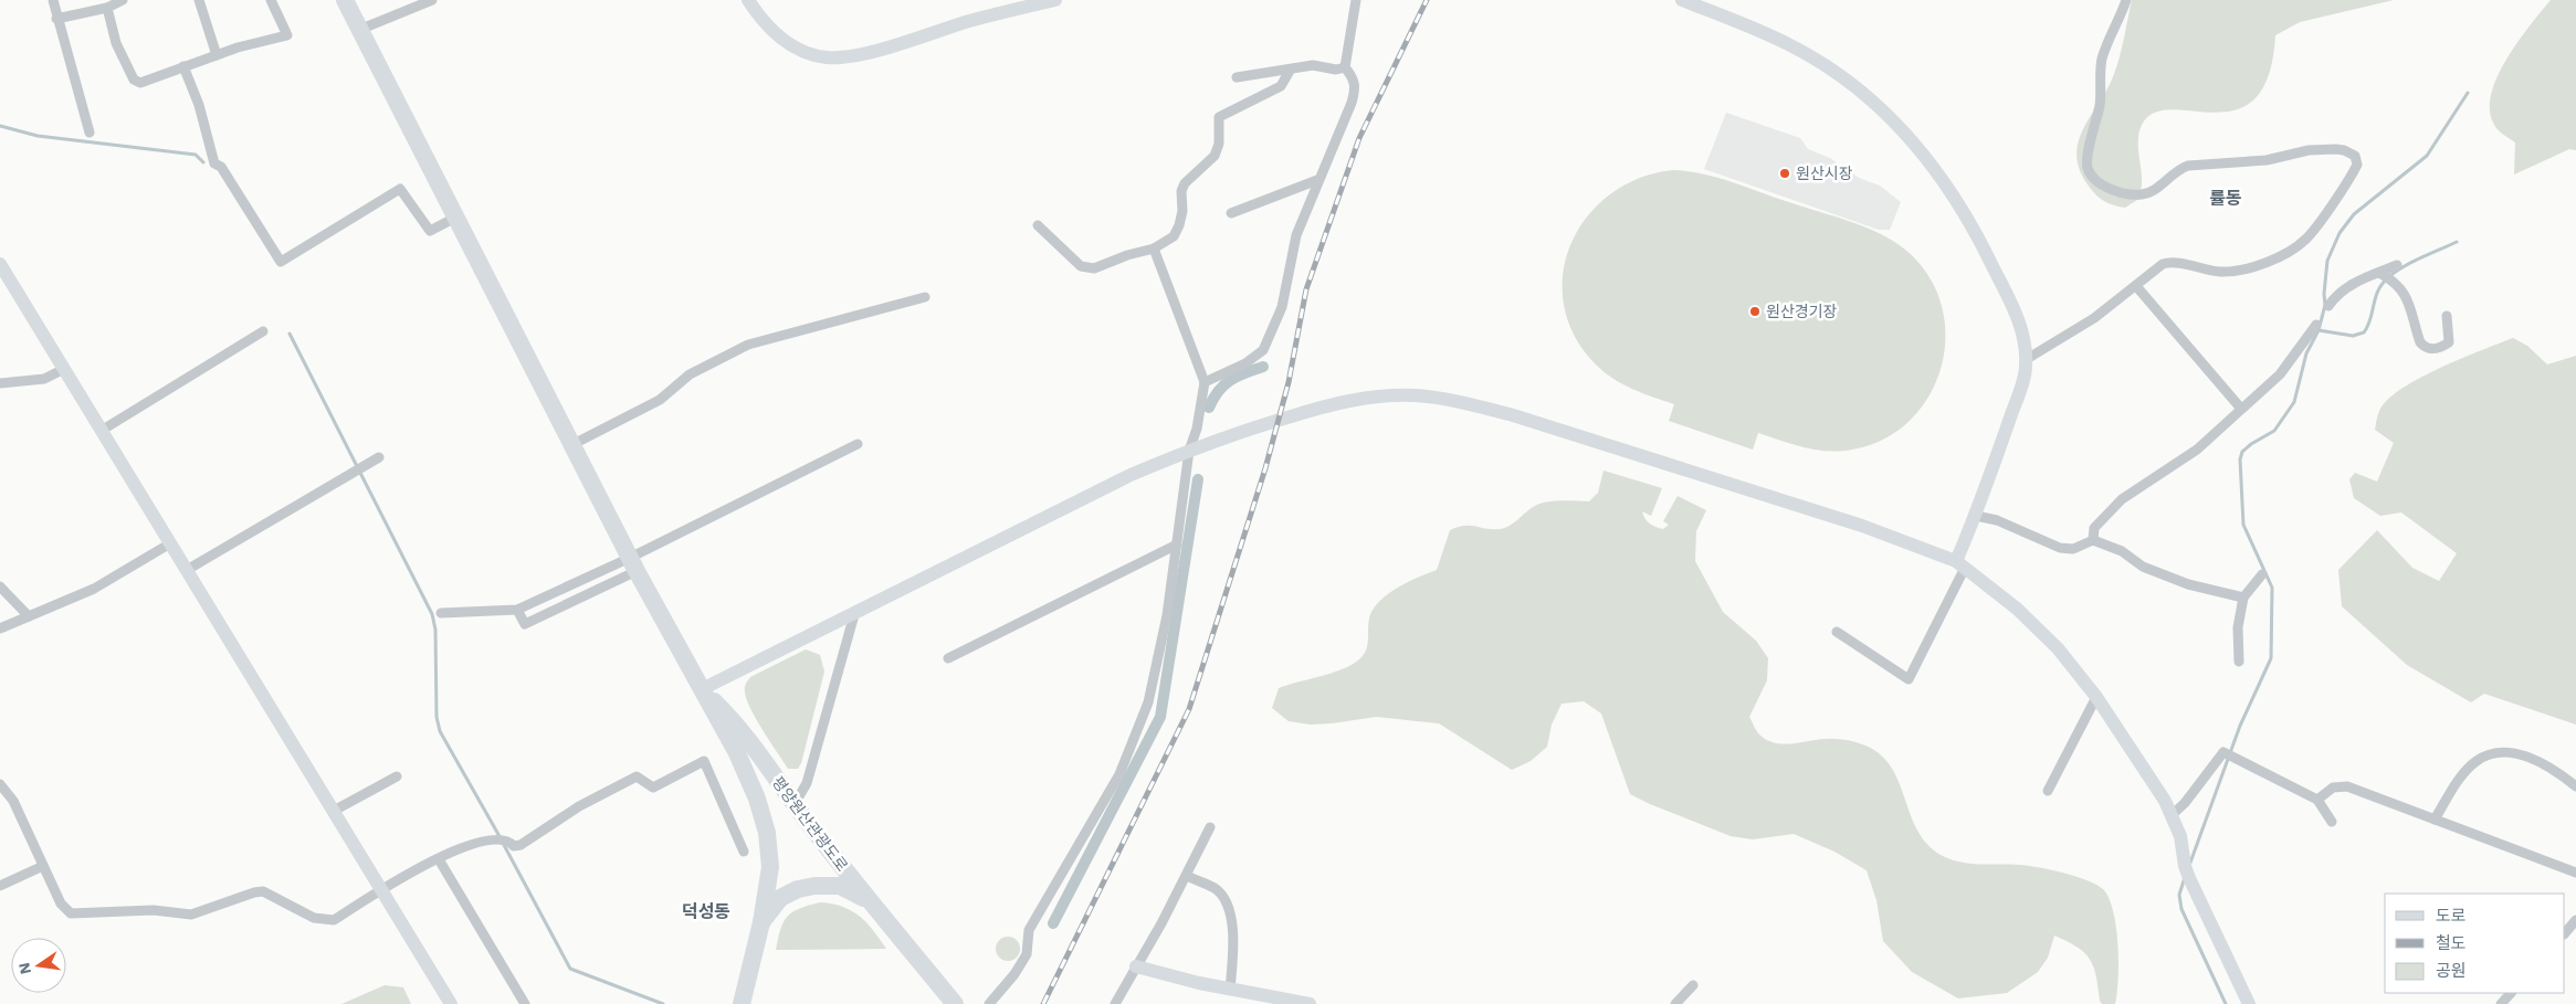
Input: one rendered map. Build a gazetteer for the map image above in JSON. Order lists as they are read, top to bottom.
{
  "streets": {
    "highway": ["평양원산관광도로"]
  },
  "districts": ["률동", "덕성동"],
  "places": ["원산시장", "원산경기장"],
  "legend": ["도로", "철도", "공원"],
  "north": "left"
}
